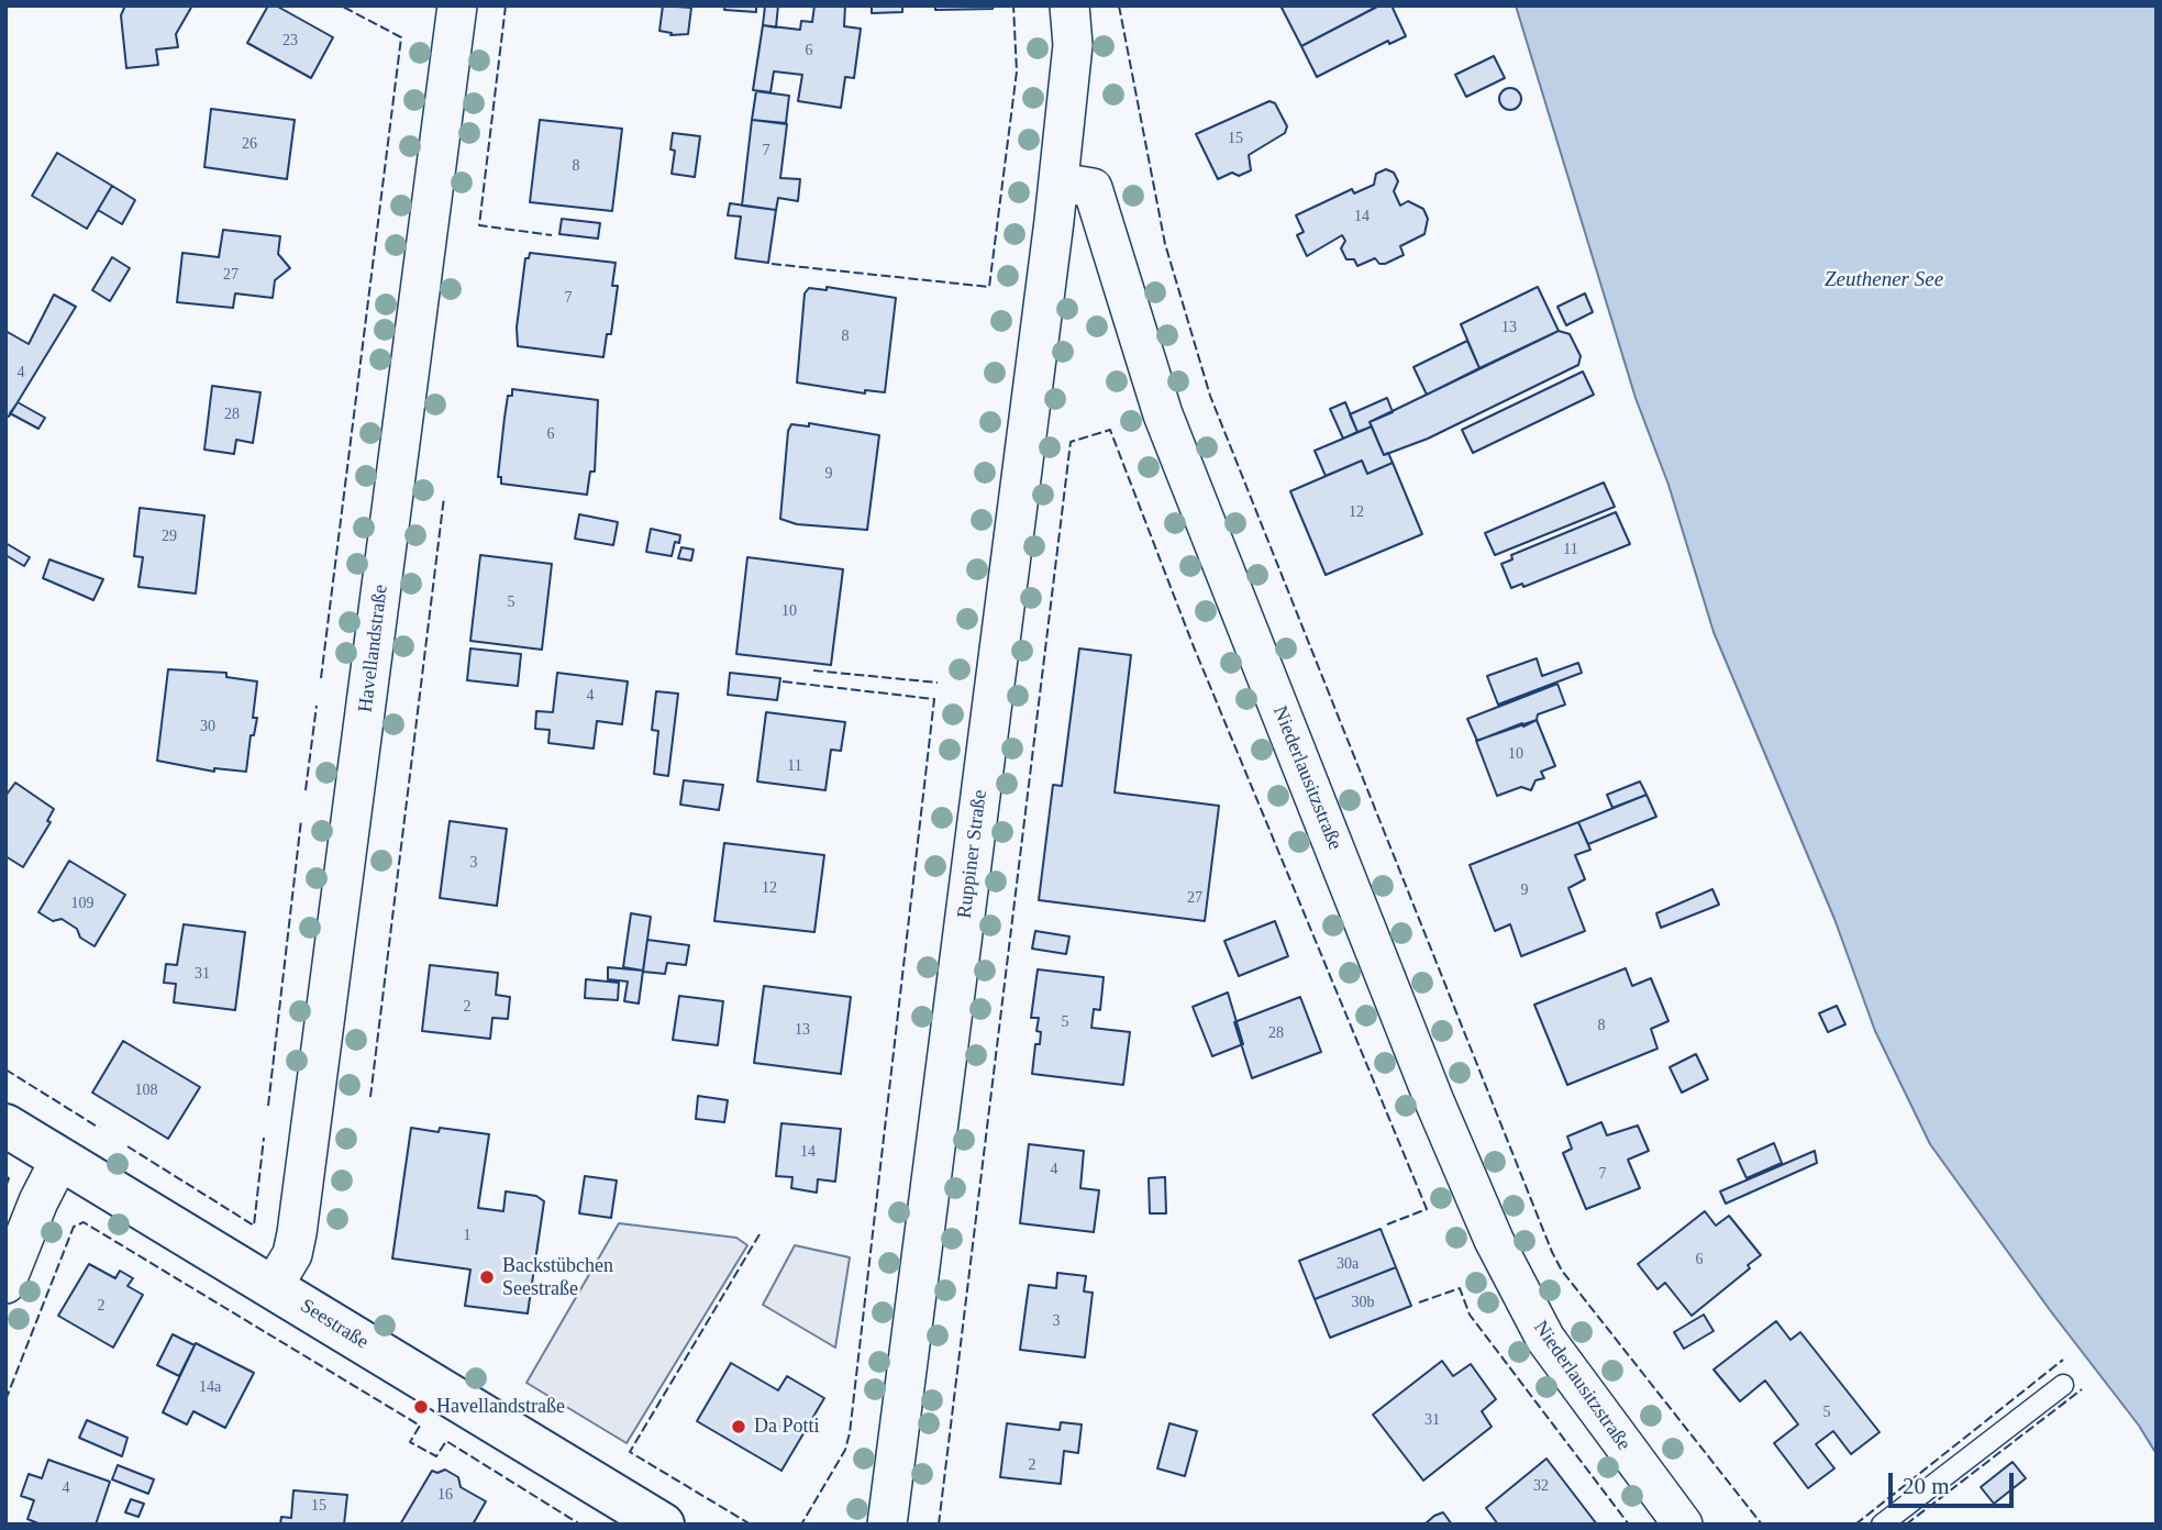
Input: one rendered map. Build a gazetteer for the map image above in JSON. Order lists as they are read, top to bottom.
{
  "streets": {
    "main road": ["Seestraße"],
    "street": ["Havellandstraße", "Niederlausitzstraße", "Ruppiner Straße"]
  },
  "crossings": [
    ["Havellandstraße", "Seestraße"],
    ["Niederlausitzstraße", "Ruppiner Straße"]
  ],
  "water": ["Zeuthener See"],
  "places": ["Backstübchen Seestraße", "Havellandstraße", "Da Potti"],
  "house_numbers": [
    "23",
    "6",
    "15",
    "26",
    "7",
    "8",
    "14",
    "27",
    "7",
    "13",
    "8",
    "4",
    "28",
    "6",
    "9",
    "12",
    "29",
    "11",
    "5",
    "10",
    "4",
    "30",
    "10",
    "11",
    "3",
    "12",
    "9",
    "27",
    "109",
    "31",
    "2",
    "5",
    "8",
    "13",
    "28",
    "108",
    "14",
    "4",
    "7",
    "1",
    "6",
    "30a",
    "30b",
    "2",
    "3",
    "14a",
    "5",
    "31",
    "2",
    "32",
    "4",
    "16",
    "15"
  ],
  "scale_bar": "20 m"
}
